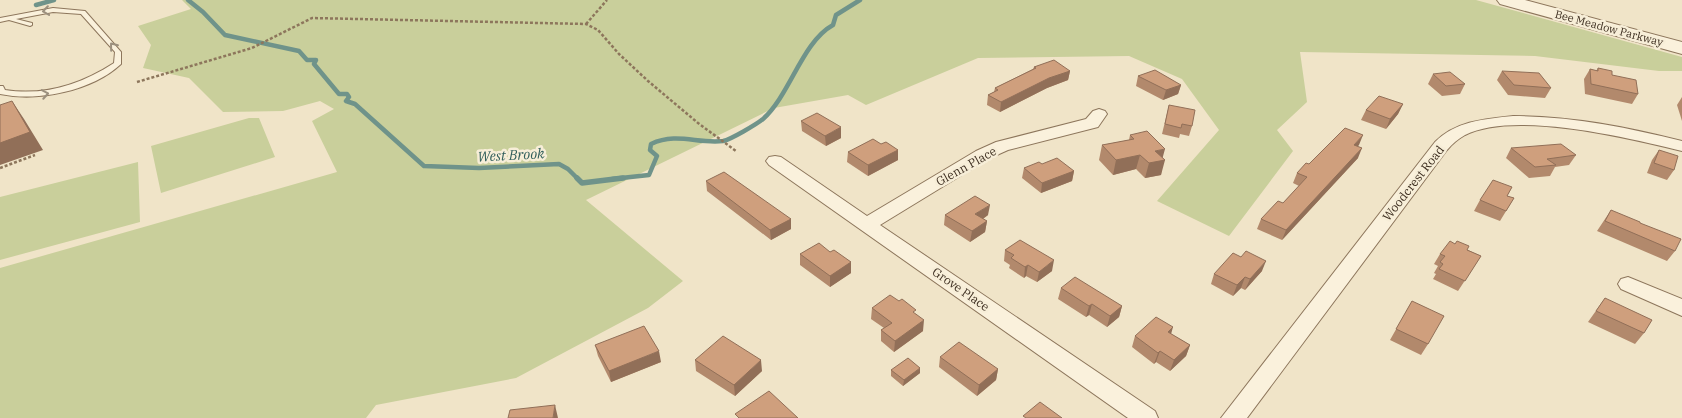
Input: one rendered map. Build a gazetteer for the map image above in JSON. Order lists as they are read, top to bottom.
{
  "streets": {
    "street": [
      "Bee Meadow Parkway",
      "Glenn Place",
      "Woodcrest Road",
      "Grove Place"
    ]
  },
  "crossings": [
    ["Glenn Place", "Grove Place"]
  ],
  "water": ["West Brook"]
}
